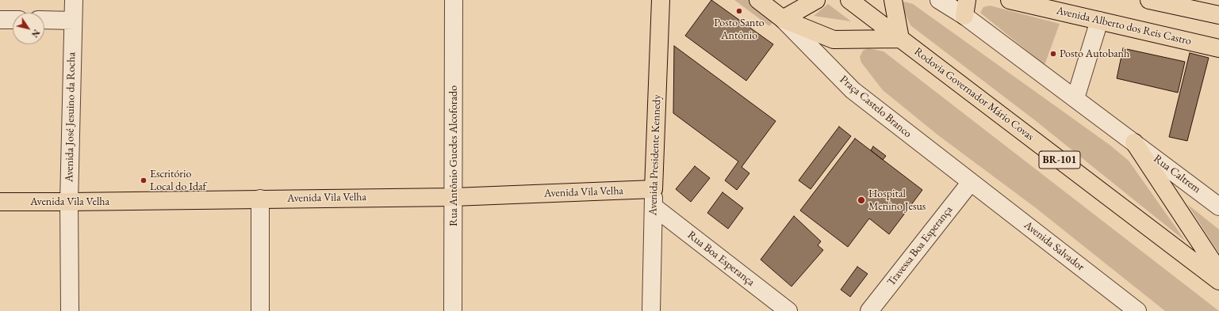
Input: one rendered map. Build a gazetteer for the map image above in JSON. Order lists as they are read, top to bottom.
{
  "streets": {
    "main road": [
      "Avenida Alberto dos Reis Castro",
      "Rodovia Governador Mário Covas",
      "Praça Castelo Branco",
      "Avenida Presidente Kennedy",
      "BR-101",
      "Avenida Vila Velha"
    ],
    "street": [
      "Avenida José Jesuino da Rocha",
      "Rua Antônio Guedes Alcoforado",
      "Rua Caltrem",
      "Travessa Boa Esperança",
      "Avenida Salvador",
      "Rua Boa Esperança"
    ]
  },
  "crossings": [
    ["Praça Castelo Branco", "Travessa Boa Esperança"],
    ["Praça Castelo Branco", "Avenida Salvador"],
    ["Avenida José Jesuino da Rocha", "Avenida Vila Velha"],
    ["Avenida Presidente Kennedy", "Avenida Vila Velha"],
    ["Avenida Presidente Kennedy", "Rua Boa Esperança"],
    ["Rua Antônio Guedes Alcoforado", "Avenida Vila Velha"],
    ["Travessa Boa Esperança", "Avenida Salvador"]
  ],
  "places": [
    "Posto Santo Antônio",
    "Posto Autobanh",
    "Escritório Local do Idaf",
    "Hospital Menino Jesus"
  ],
  "north": "bottom right"
}
